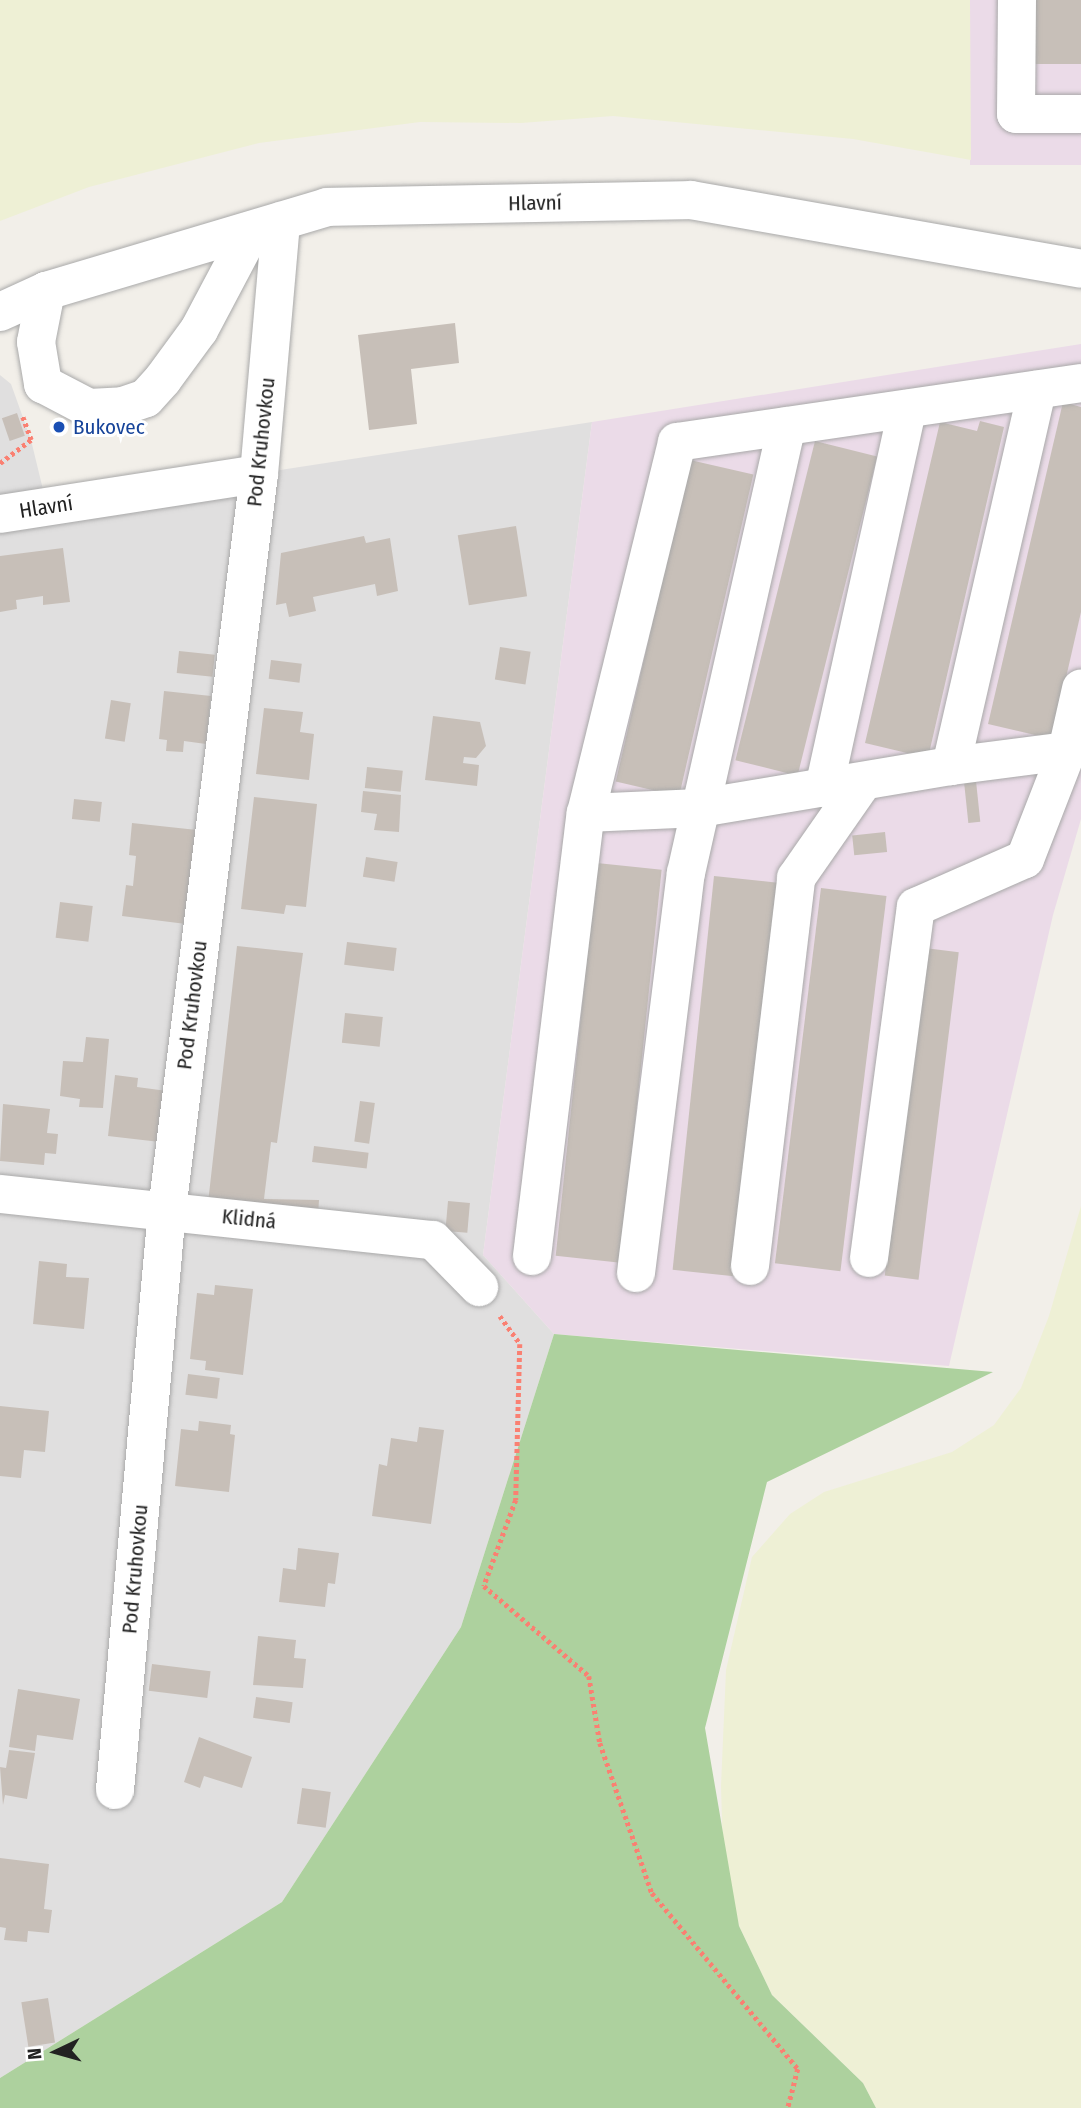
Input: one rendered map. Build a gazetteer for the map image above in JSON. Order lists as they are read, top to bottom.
{
  "streets": {
    "street": ["Hlavní", "Pod Kruhovkou", "Klidná"]
  },
  "crossings": [
    ["Hlavní", "Pod Kruhovkou"],
    ["Pod Kruhovkou", "Klidná"]
  ],
  "places": ["Bukovec"],
  "north": "left"
}
